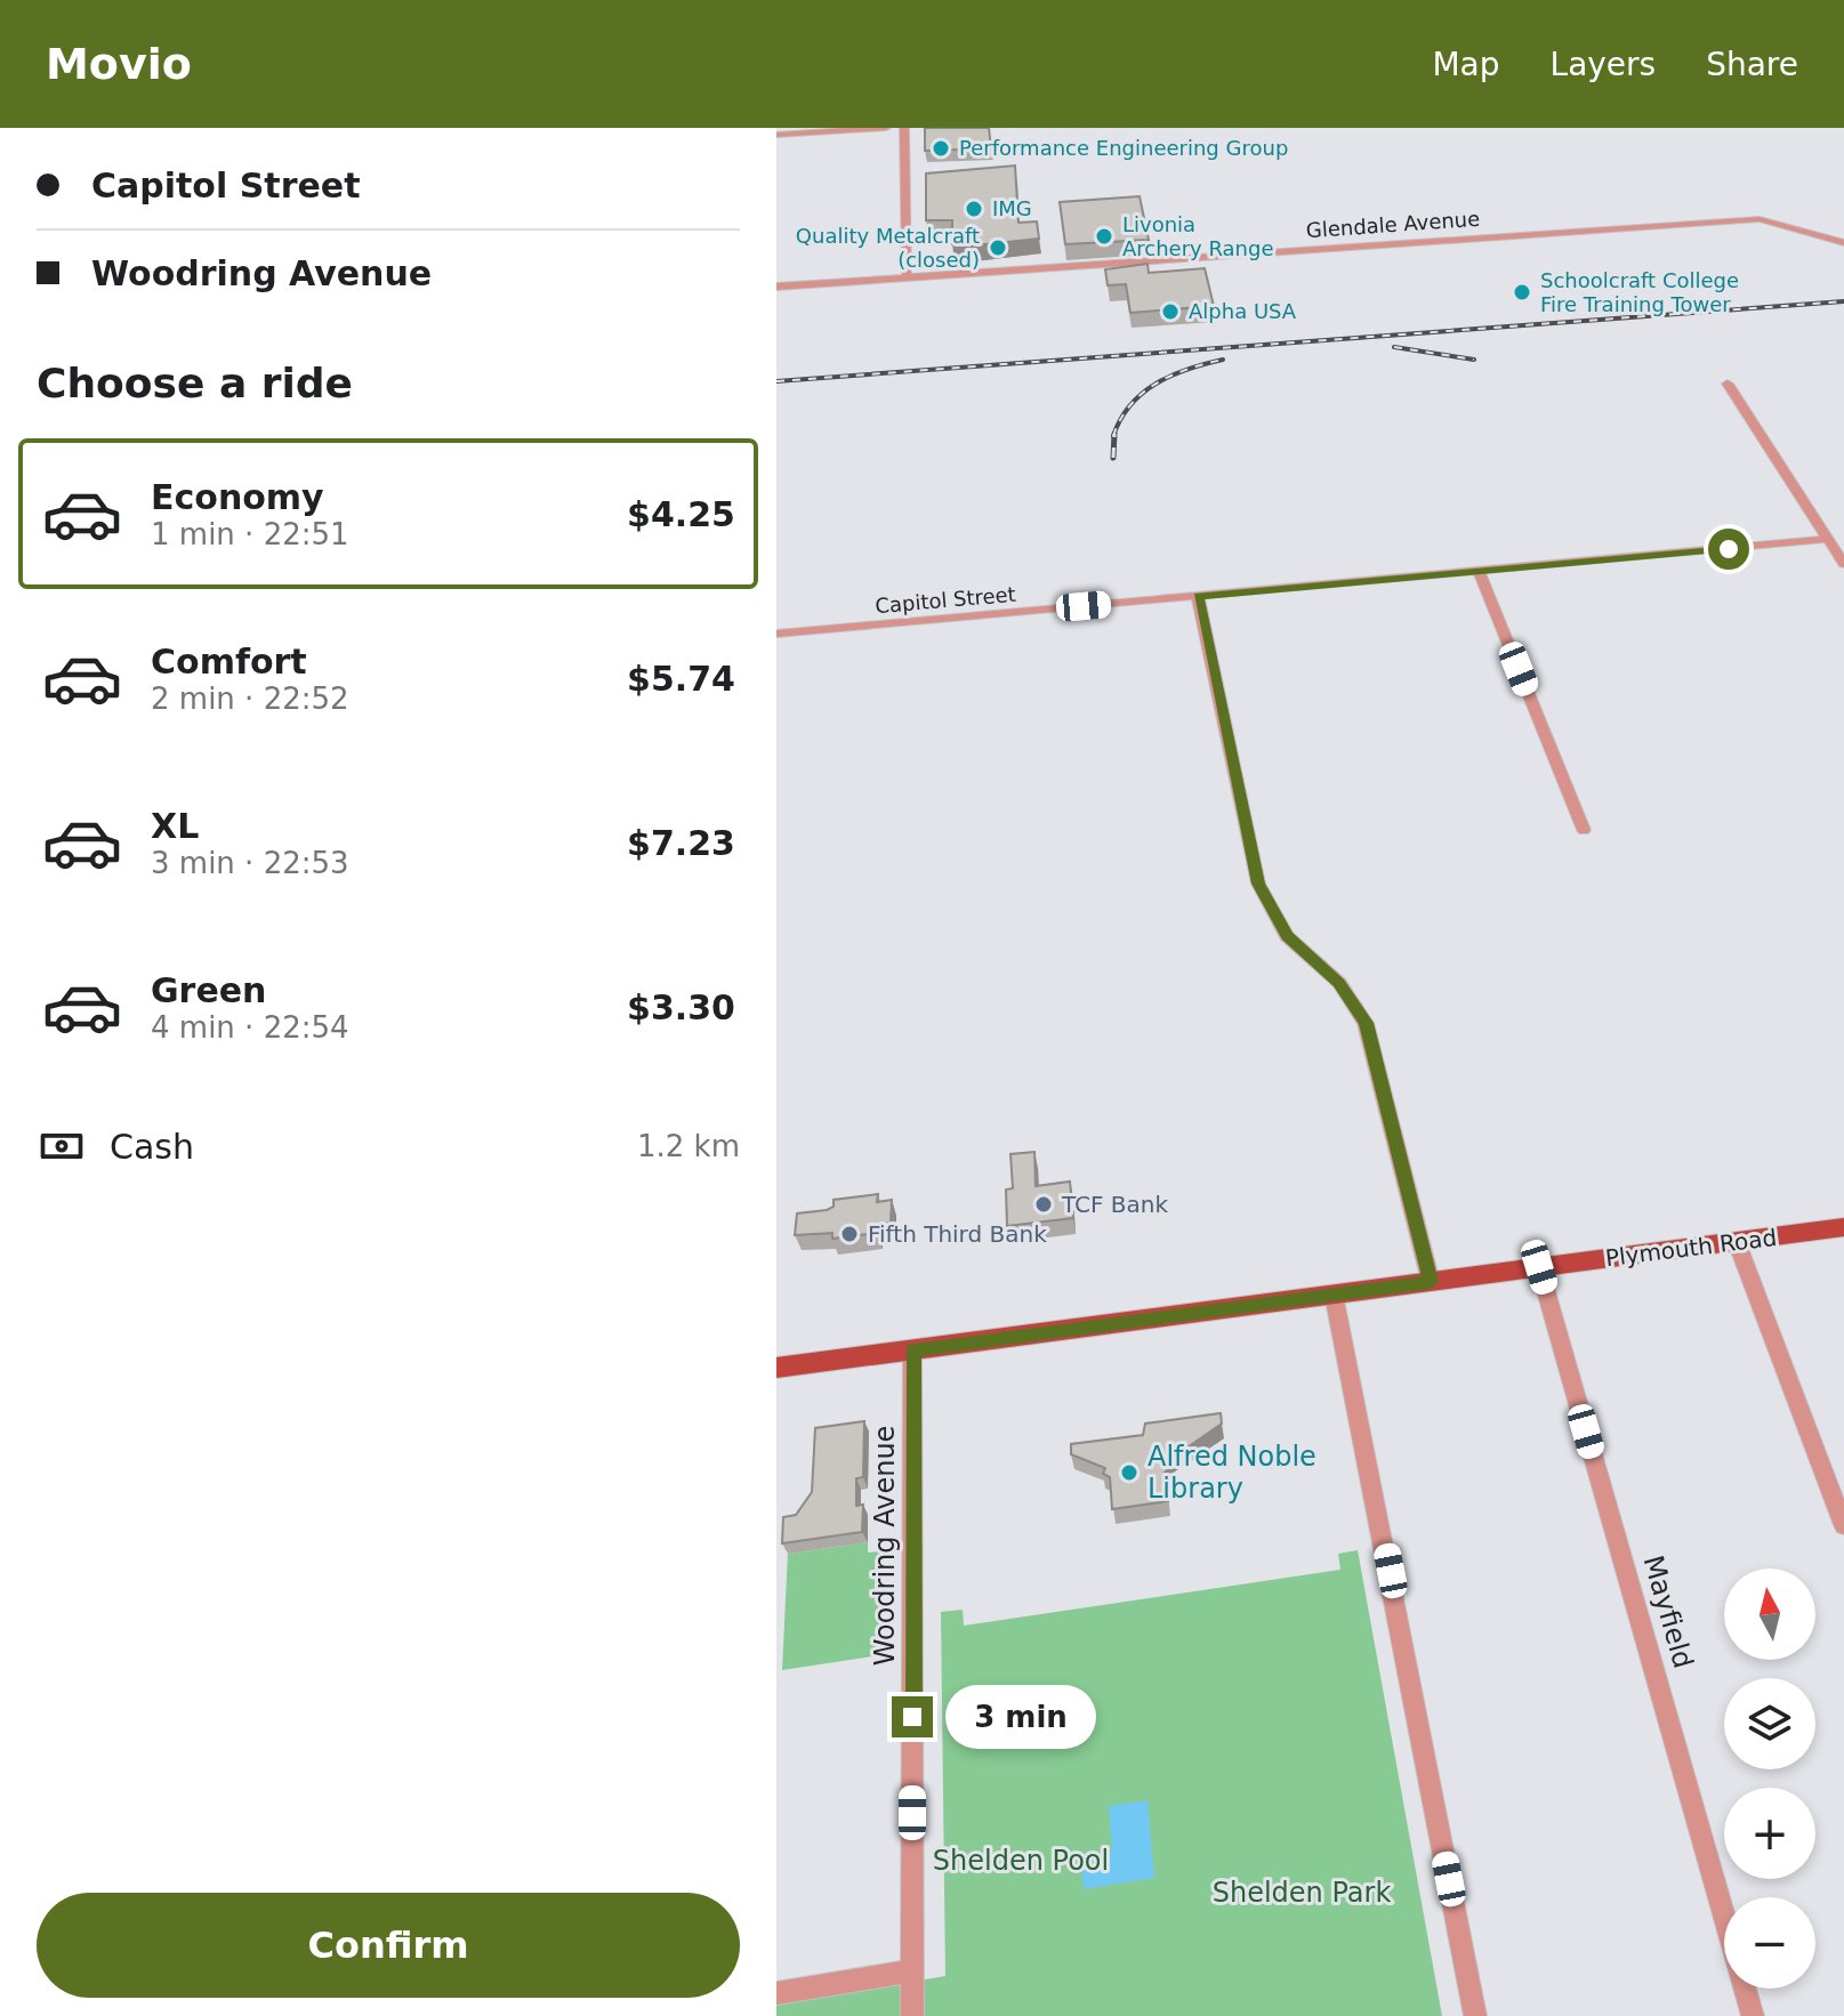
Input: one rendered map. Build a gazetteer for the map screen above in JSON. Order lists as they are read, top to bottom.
{
  "streets": {
    "main road": ["Plymouth Road"],
    "street": [
      "Glendale Avenue",
      "Capitol Street",
      "Woodring Avenue",
      "Mayfield"
    ]
  },
  "crossings": [
    ["Plymouth Road", "Woodring Avenue"],
    ["Plymouth Road", "Mayfield"]
  ],
  "parks": ["Shelden Pool", "Shelden Park"],
  "places": [
    "Performance Engineering Group",
    "IMG",
    "Livonia Archery Range",
    "Quality Metalcraft (closed)",
    "Schoolcraft College Fire Training Tower",
    "Alpha USA",
    "TCF Bank",
    "Fifth Third Bank",
    "Alfred Noble Library"
  ],
  "north": "top",
  "page": {
    "header": "Movio",
    "nav": ["Map", "Layers", "Share"],
    "banner": ["Capitol Street", "Woodring Avenue"],
    "heading": "Choose a ride",
    "list": [
      {
        "name": "Economy",
        "note": "1 min · 22:51",
        "value": "$4.25"
      },
      {
        "name": "Comfort",
        "note": "2 min · 22:52",
        "value": "$5.74"
      },
      {
        "name": "XL",
        "note": "3 min · 22:53",
        "value": "$7.23"
      },
      {
        "name": "Green",
        "note": "4 min · 22:54",
        "value": "$3.30"
      }
    ],
    "pay": ["Cash", "1.2 km"],
    "map_buttons": ["+", "−"],
    "bubble": "3 min",
    "buttons": "Confirm"
  }
}
